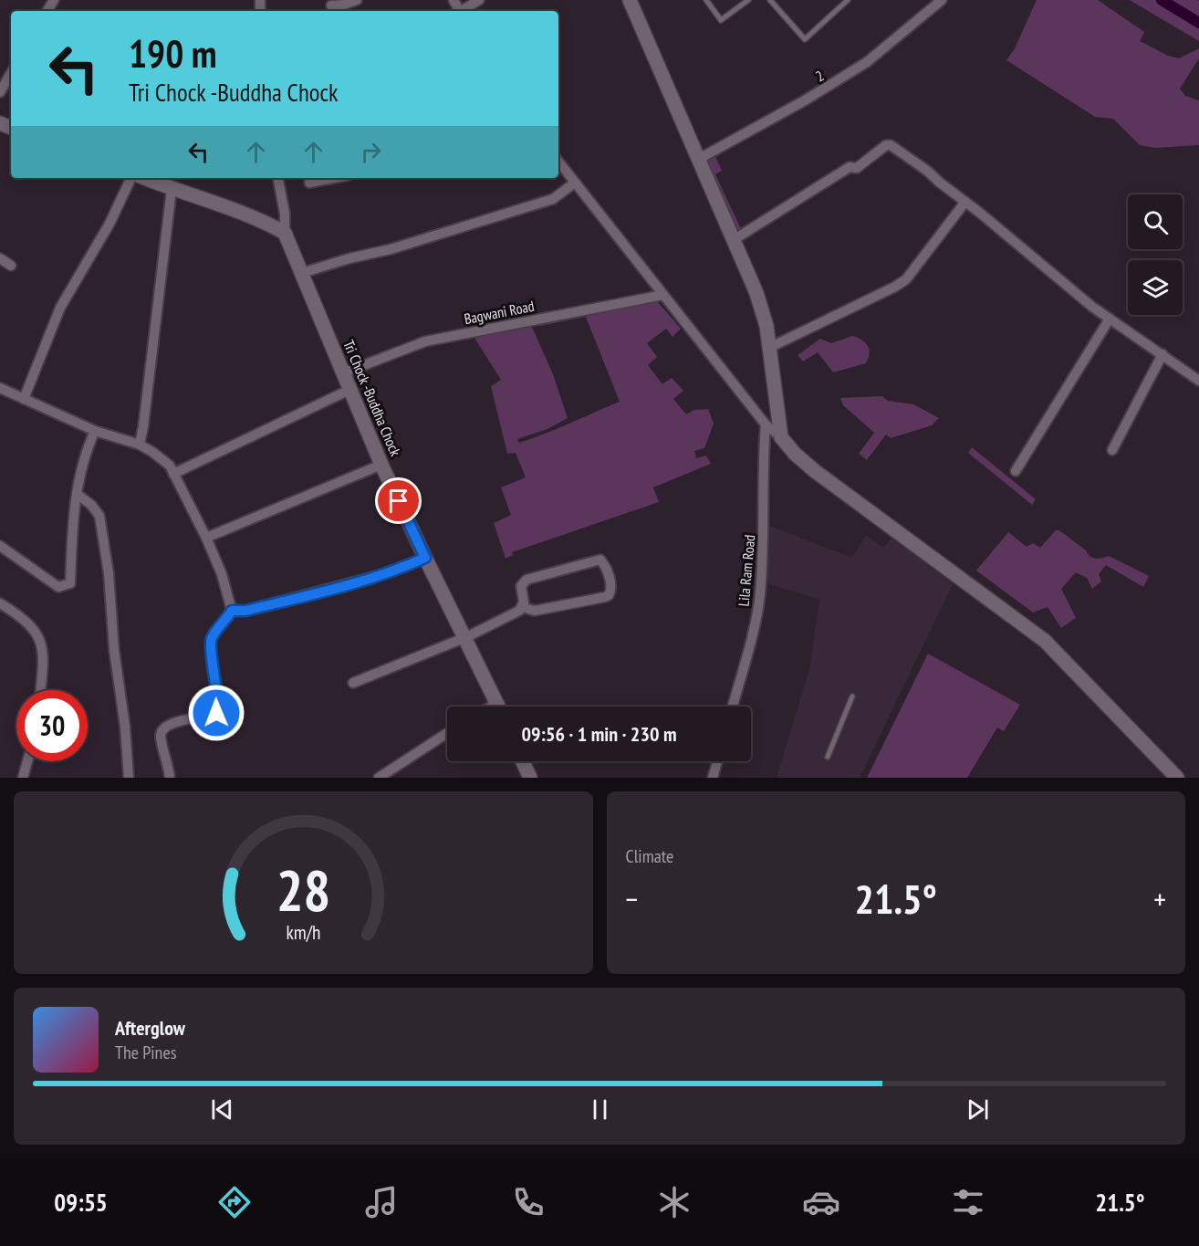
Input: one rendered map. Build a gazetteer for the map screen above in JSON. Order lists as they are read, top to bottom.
{
  "streets": {
    "main road": ["Tri Chock -Buddha Chock"],
    "street": ["2", "Bagwani Road", "Lila Ram Road"]
  },
  "crossings": [
    ["Bagwani Road", "Tri Chock -Buddha Chock"]
  ],
  "page": {
    "turn": ["190 m", "Tri Chock -Buddha Chock"],
    "limit": "30",
    "trip": "09:56 · 1 min · 230 m",
    "tile": "Climate",
    "heat": ["−", "21.5°", "+"],
    "song": ["Afterglow", "The Pines"],
    "tabs": ["09:55", "21.5°"],
    "gauge": ["28", "km/h"]
  }
}
